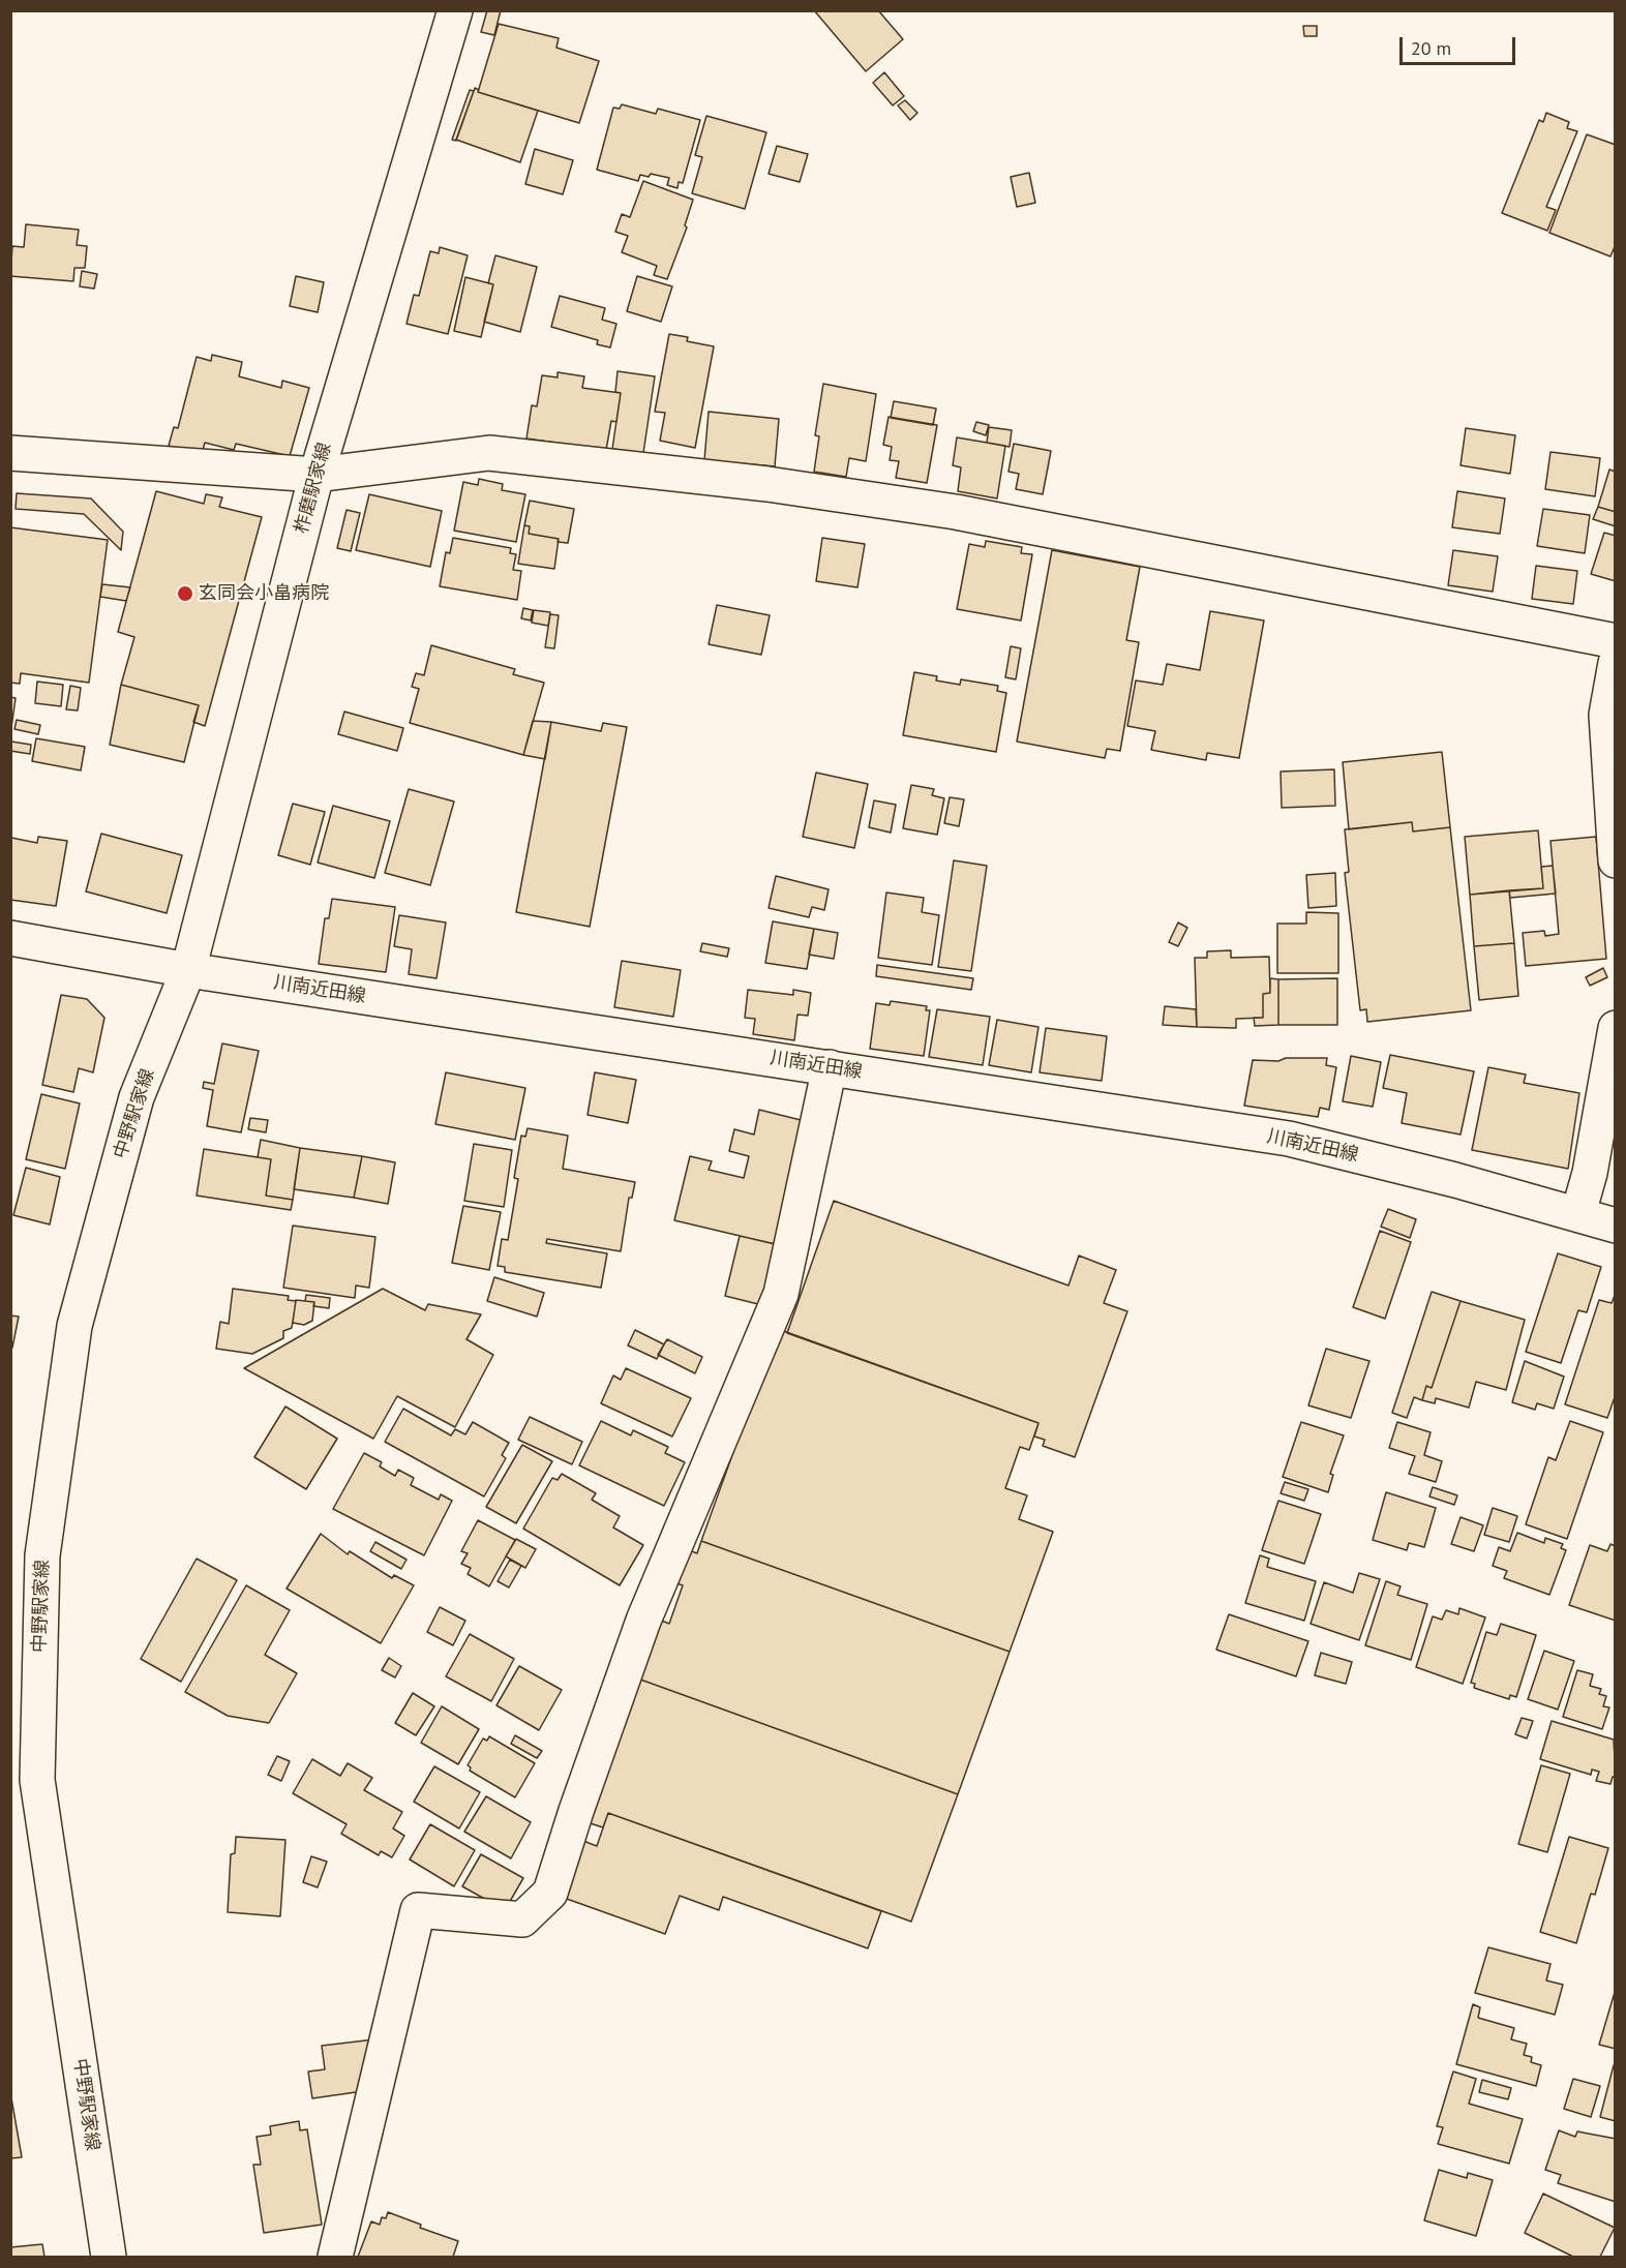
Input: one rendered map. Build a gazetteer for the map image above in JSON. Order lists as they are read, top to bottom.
{
  "streets": {
    "main road": ["柞磨駅家線", "川南近田線", "中野駅家線"]
  },
  "crossings": [
    ["柞磨駅家線", "川南近田線"],
    ["柞磨駅家線", "中野駅家線"],
    ["川南近田線", "中野駅家線"]
  ],
  "places": ["玄同会小畠病院"],
  "scale_bar": "20 m"
}
